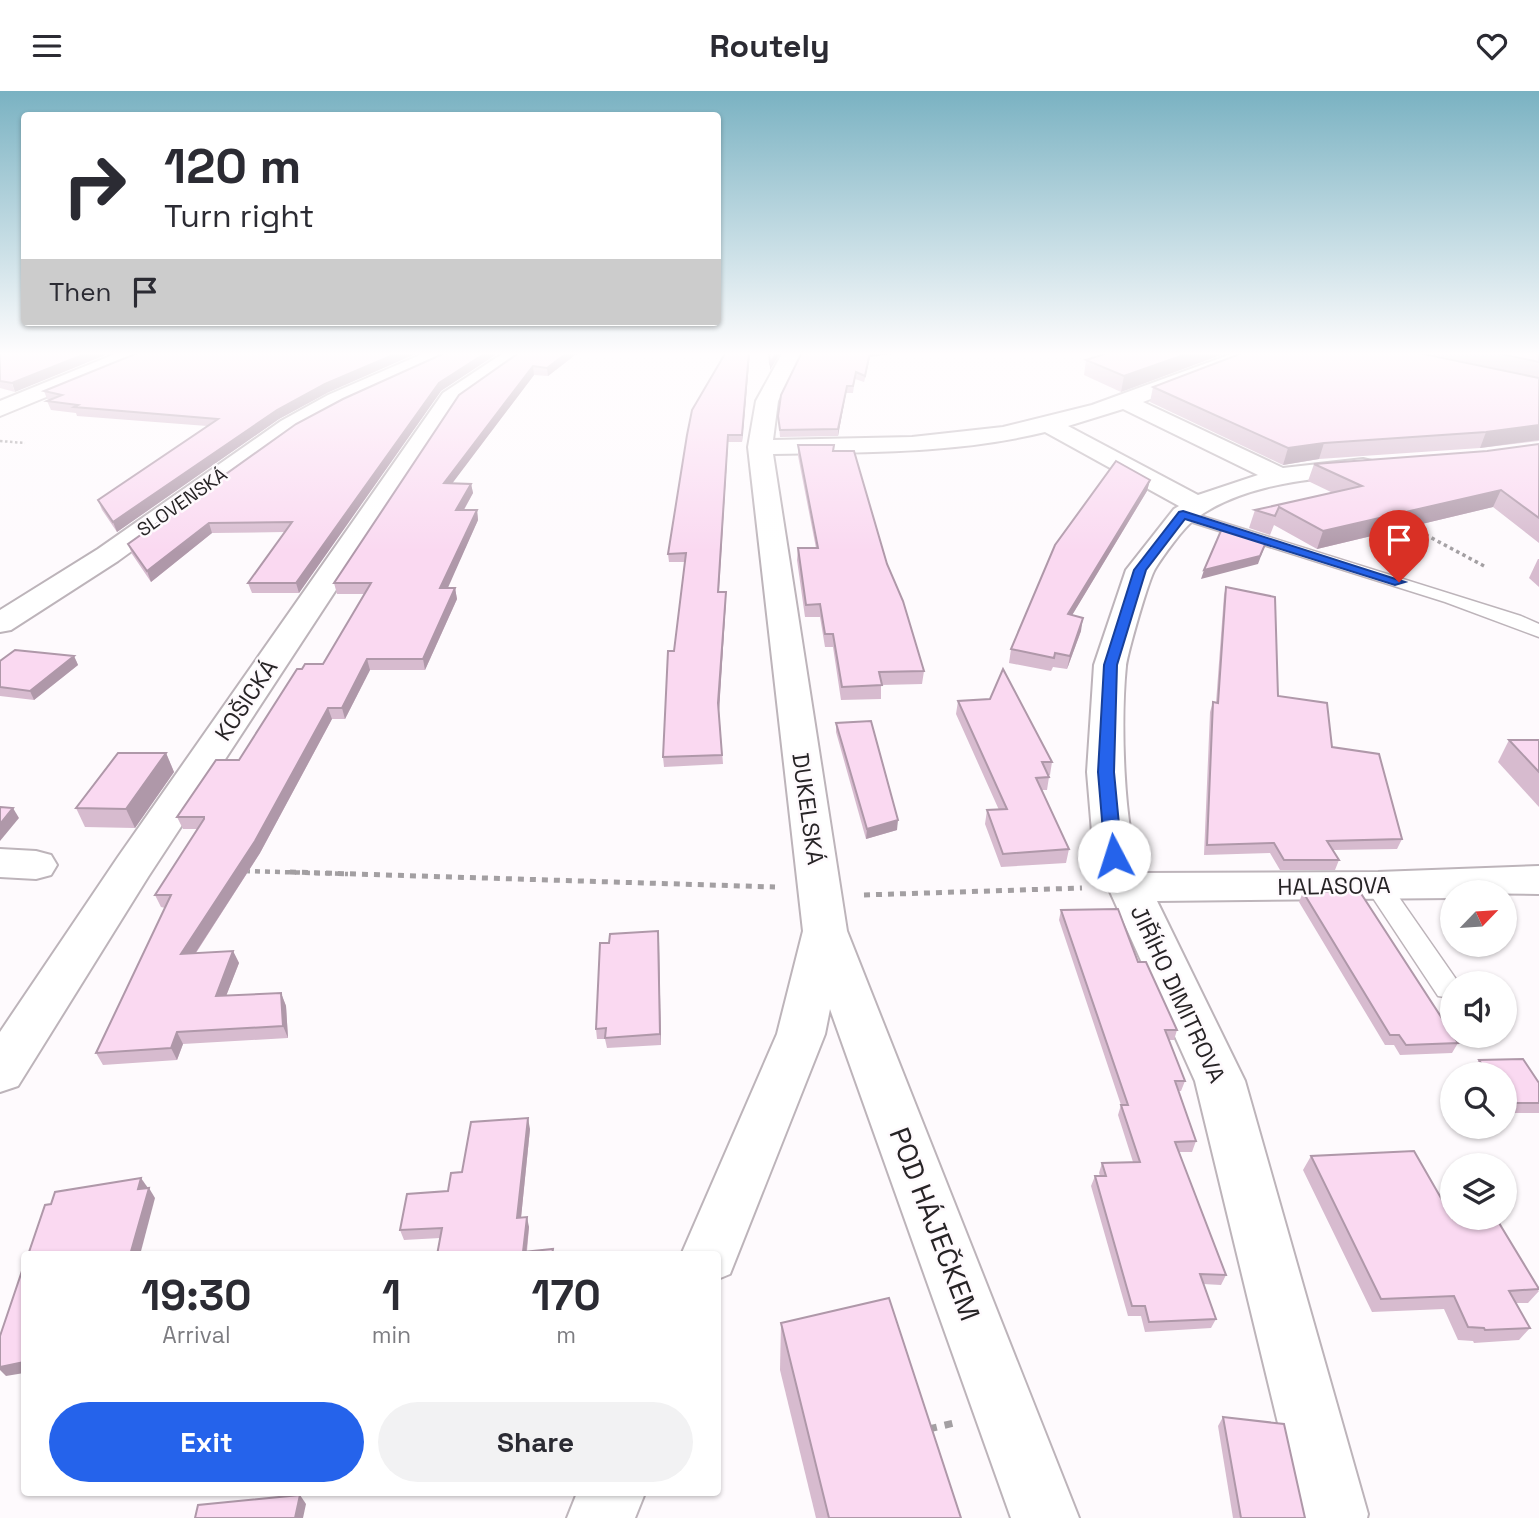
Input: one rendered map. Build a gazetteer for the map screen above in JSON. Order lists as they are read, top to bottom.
{
  "streets": {
    "street": [
      "SLOVENSKÁ",
      "KOŠICKÁ",
      "DUKELSKÁ",
      "HALASOVA",
      "JIŘÍHO DIMITROVA",
      "POD HÁJEČKEM"
    ]
  },
  "crossings": [
    ["DUKELSKÁ", "POD HÁJEČKEM"],
    ["HALASOVA", "JIŘÍHO DIMITROVA"]
  ],
  "north": "top right",
  "page": {
    "header": "Routely",
    "turn": ["120 m", "Turn right"],
    "then": "Then",
    "eta": [
      "19:30",
      "Arrival",
      "1",
      "min",
      "170",
      "m"
    ],
    "buttons": ["Exit", "Share"]
  }
}
